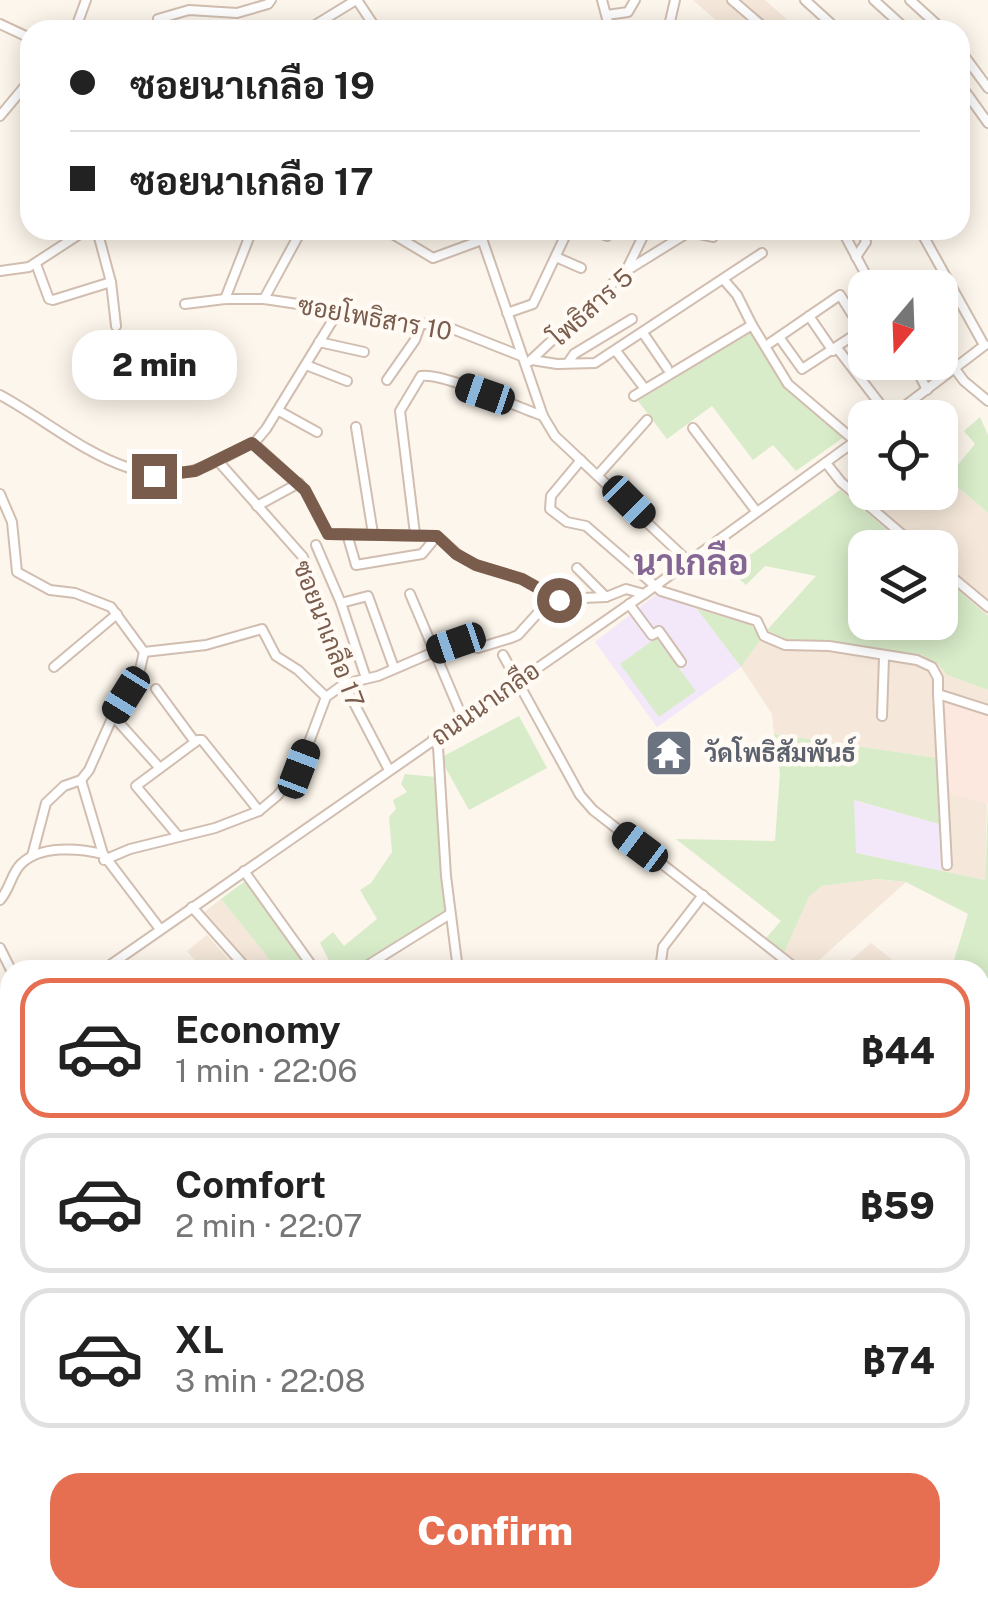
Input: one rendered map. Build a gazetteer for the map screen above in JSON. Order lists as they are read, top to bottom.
{
  "streets": {
    "street": [
      "โพธิสาร 5",
      "ซอยโพธิสาร 10",
      "ซอยนาเกลือ 17",
      "ถนนนาเกลือ"
    ]
  },
  "crossings": [
    ["โพธิสาร 5", "ซอยโพธิสาร 10"],
    ["ซอยนาเกลือ 17", "ถนนนาเกลือ"]
  ],
  "districts": ["นาเกลือ"],
  "places": {
    "temple": ["วัดโพธิสัมพันธ์"]
  },
  "north": "bottom",
  "page": {
    "banner": ["ซอยนาเกลือ 19", "ซอยนาเกลือ 17"],
    "bubble": "2 min",
    "list": [
      {
        "name": "Economy",
        "note": "1 min · 22:06",
        "value": "฿44"
      },
      {
        "name": "Comfort",
        "note": "2 min · 22:07",
        "value": "฿59"
      },
      {
        "name": "XL",
        "note": "3 min · 22:08",
        "value": "฿74"
      }
    ],
    "buttons": "Confirm"
  }
}
